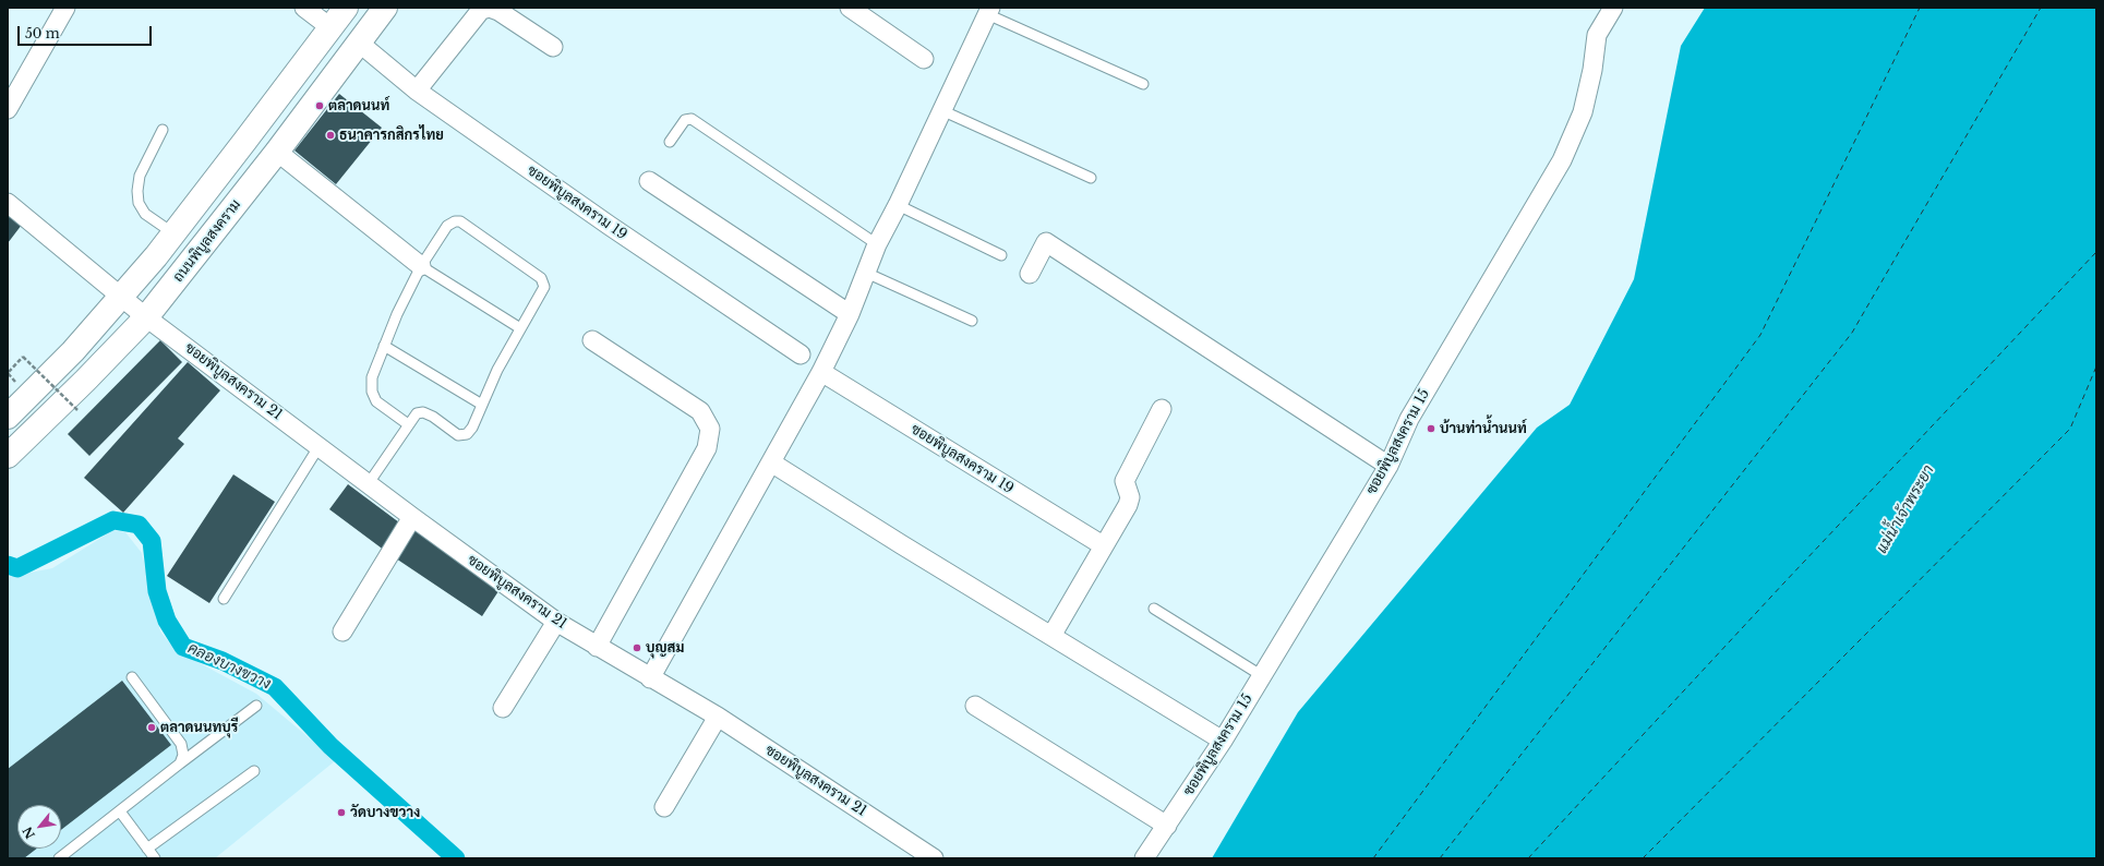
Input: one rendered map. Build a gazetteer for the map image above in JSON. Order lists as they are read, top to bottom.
{
  "streets": {
    "main road": ["ถนนพิบูลสงคราม"],
    "street": ["ซอยพิบูลสงคราม 19", "ซอยพิบูลสงคราม 21", "ซอยพิบูลสงคราม 15"]
  },
  "crossings": [
    ["ซอยพิบูลสงคราม 19", "ถนนพิบูลสงคราม"],
    ["ถนนพิบูลสงคราม", "ซอยพิบูลสงคราม 21"]
  ],
  "water": ["แม่น้ำเจ้าพระยา", "คลองบางขวาง"],
  "places": [
    "ตลาดนนท์",
    "ธนาคารกสิกรไทย",
    "บ้านท่าน้ำนนท์",
    "บุญสม",
    "ตลาดนนทบุรี",
    "วัดบางขวาง"
  ],
  "scale_bar": "50 m",
  "north": "bottom left"
}
